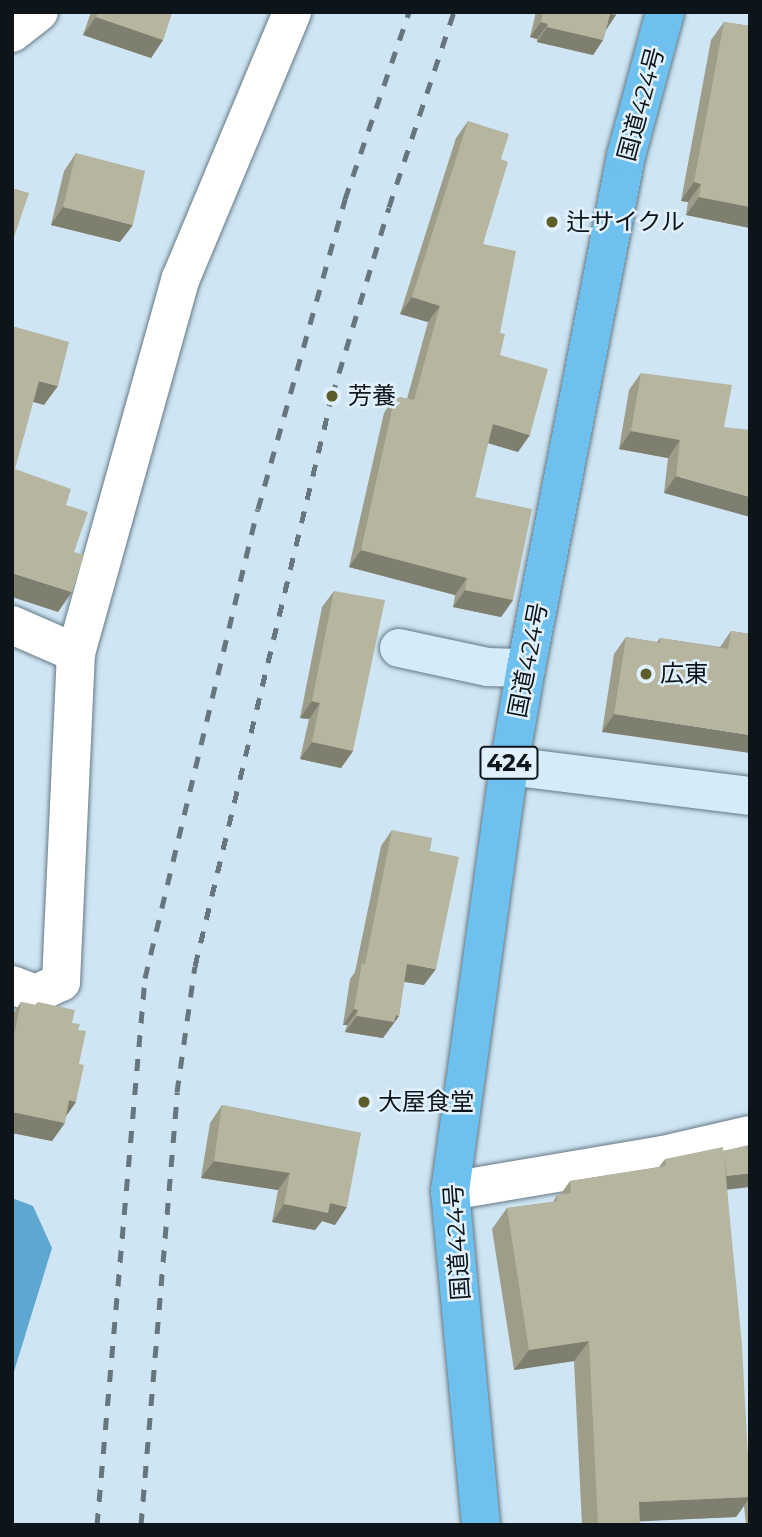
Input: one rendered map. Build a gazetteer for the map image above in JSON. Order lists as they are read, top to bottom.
{
  "streets": {
    "highway": ["国道424号", "424"]
  },
  "places": [
    "辻サイクル",
    "芳養",
    "広東",
    "大屋食堂"
  ]
}
